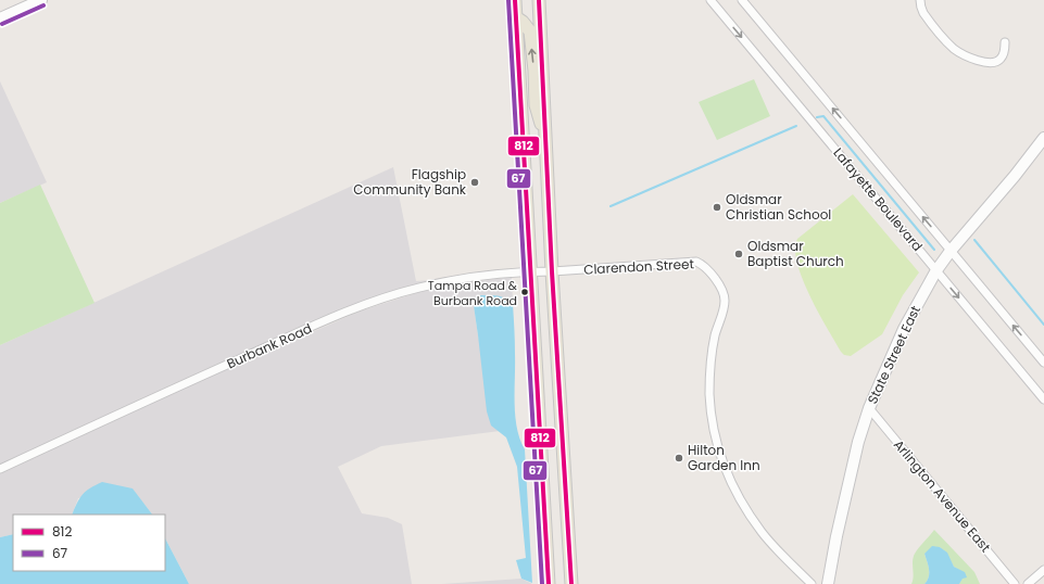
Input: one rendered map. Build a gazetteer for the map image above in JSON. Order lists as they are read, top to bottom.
{
  "streets": {
    "street": [
      "Lafayette Boulevard",
      "Clarendon Street",
      "Burbank Road",
      "State Street East",
      "Arlington Avenue East"
    ]
  },
  "crossings": [
    ["Lafayette Boulevard", "State Street East"],
    ["Clarendon Street", "Burbank Road"],
    ["State Street East", "Arlington Avenue East"]
  ],
  "places": [
    "Flagship Community Bank",
    "Oldsmar Christian School",
    "Oldsmar Baptist Church",
    "Tampa Road & Burbank Road",
    "Hilton Garden Inn"
  ],
  "lines": ["transit line 812", "transit line 67"],
  "legend": ["812", "67"]
}
